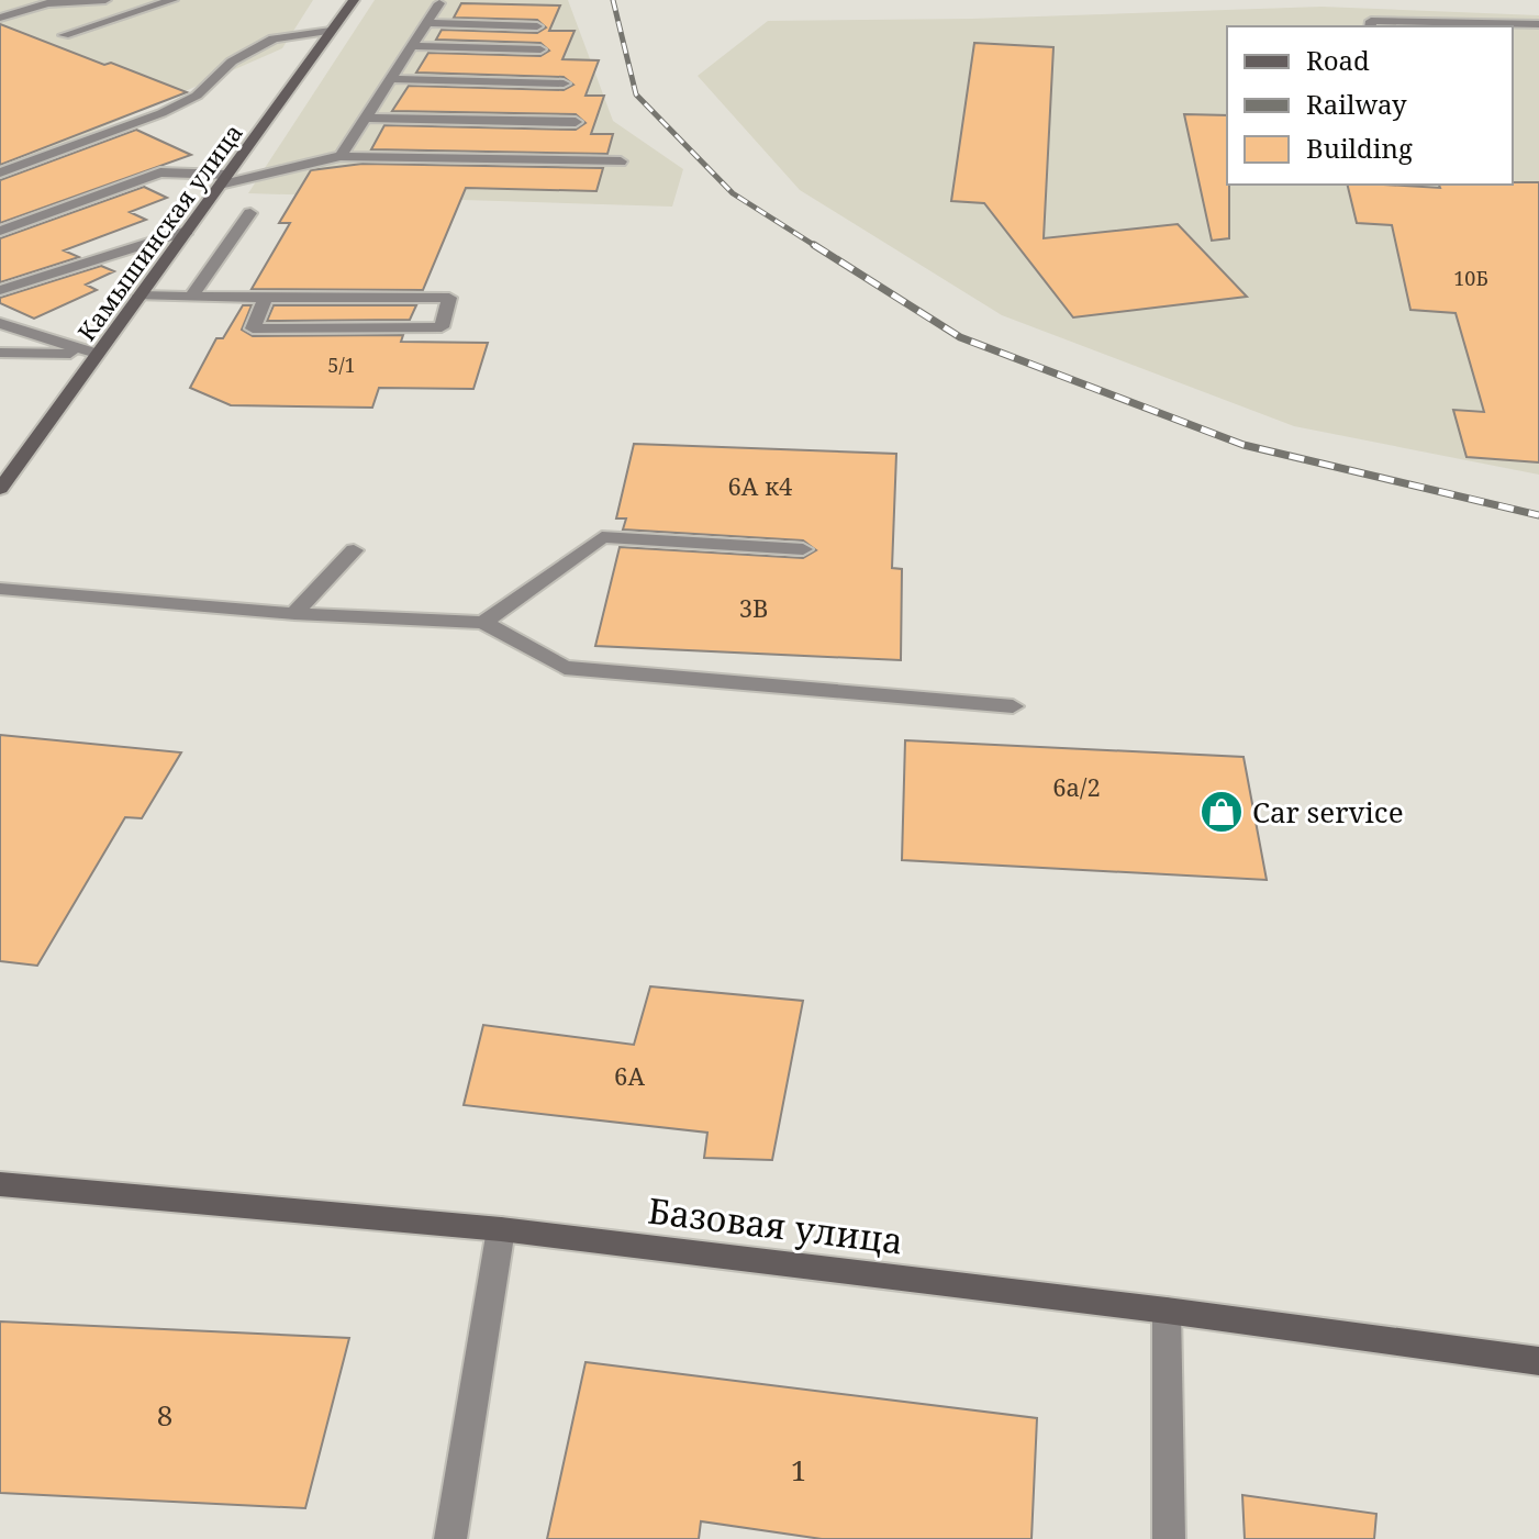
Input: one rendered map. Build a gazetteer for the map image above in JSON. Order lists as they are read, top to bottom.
{
  "streets": {
    "street": ["Камышинская улица", "Базовая улица"]
  },
  "places": {
    "shop": ["Car service"]
  },
  "house_numbers": [
    "10Б",
    "5/1",
    "6А к4",
    "3В",
    "6а/2",
    "6А",
    "8",
    "1"
  ],
  "legend": ["Road", "Railway", "Building"]
}
